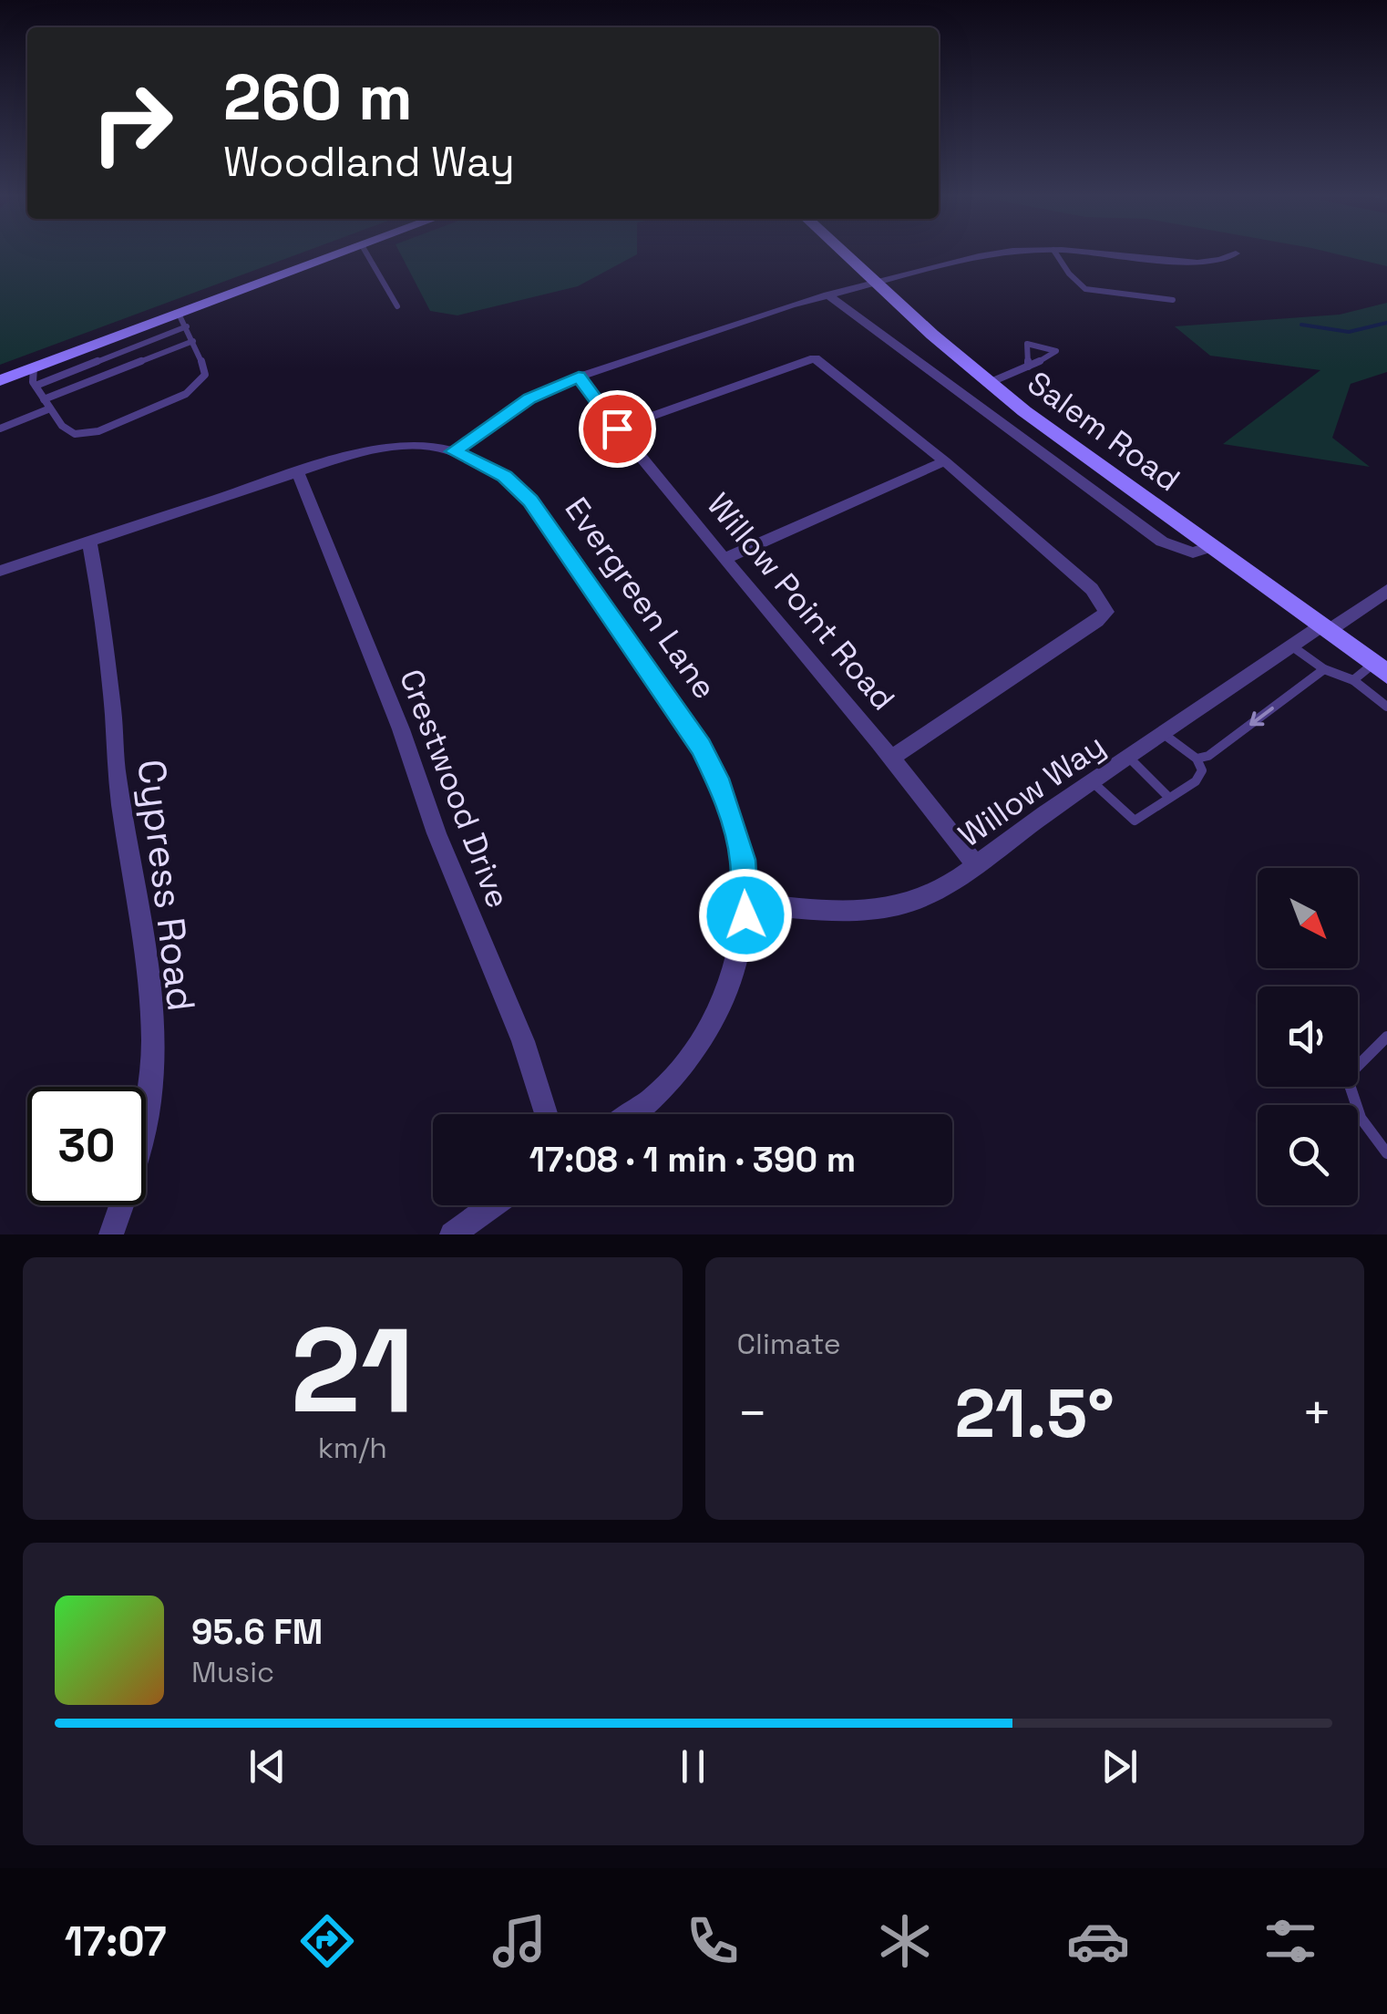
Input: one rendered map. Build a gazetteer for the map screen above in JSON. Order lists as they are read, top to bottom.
{
  "streets": {
    "street": [
      "Salem Road",
      "Evergreen Lane",
      "Willow Point Road",
      "Crestwood Drive",
      "Willow Way",
      "Cypress Road"
    ]
  },
  "crossings": [
    ["Salem Road", "Willow Way"],
    ["Evergreen Lane", "Crestwood Drive"],
    ["Evergreen Lane", "Willow Way"],
    ["Evergreen Lane", "Cypress Road"],
    ["Willow Point Road", "Willow Way"]
  ],
  "north": "bottom right",
  "page": {
    "turn": ["260 m", "Woodland Way"],
    "limit": "30",
    "trip": "17:08 · 1 min · 390 m",
    "tile": [
      ["21", "km/h"],
      "Climate"
    ],
    "heat": ["−", "21.5°", "+"],
    "song": ["95.6 FM", "Music"],
    "tabs": "17:07"
  }
}
